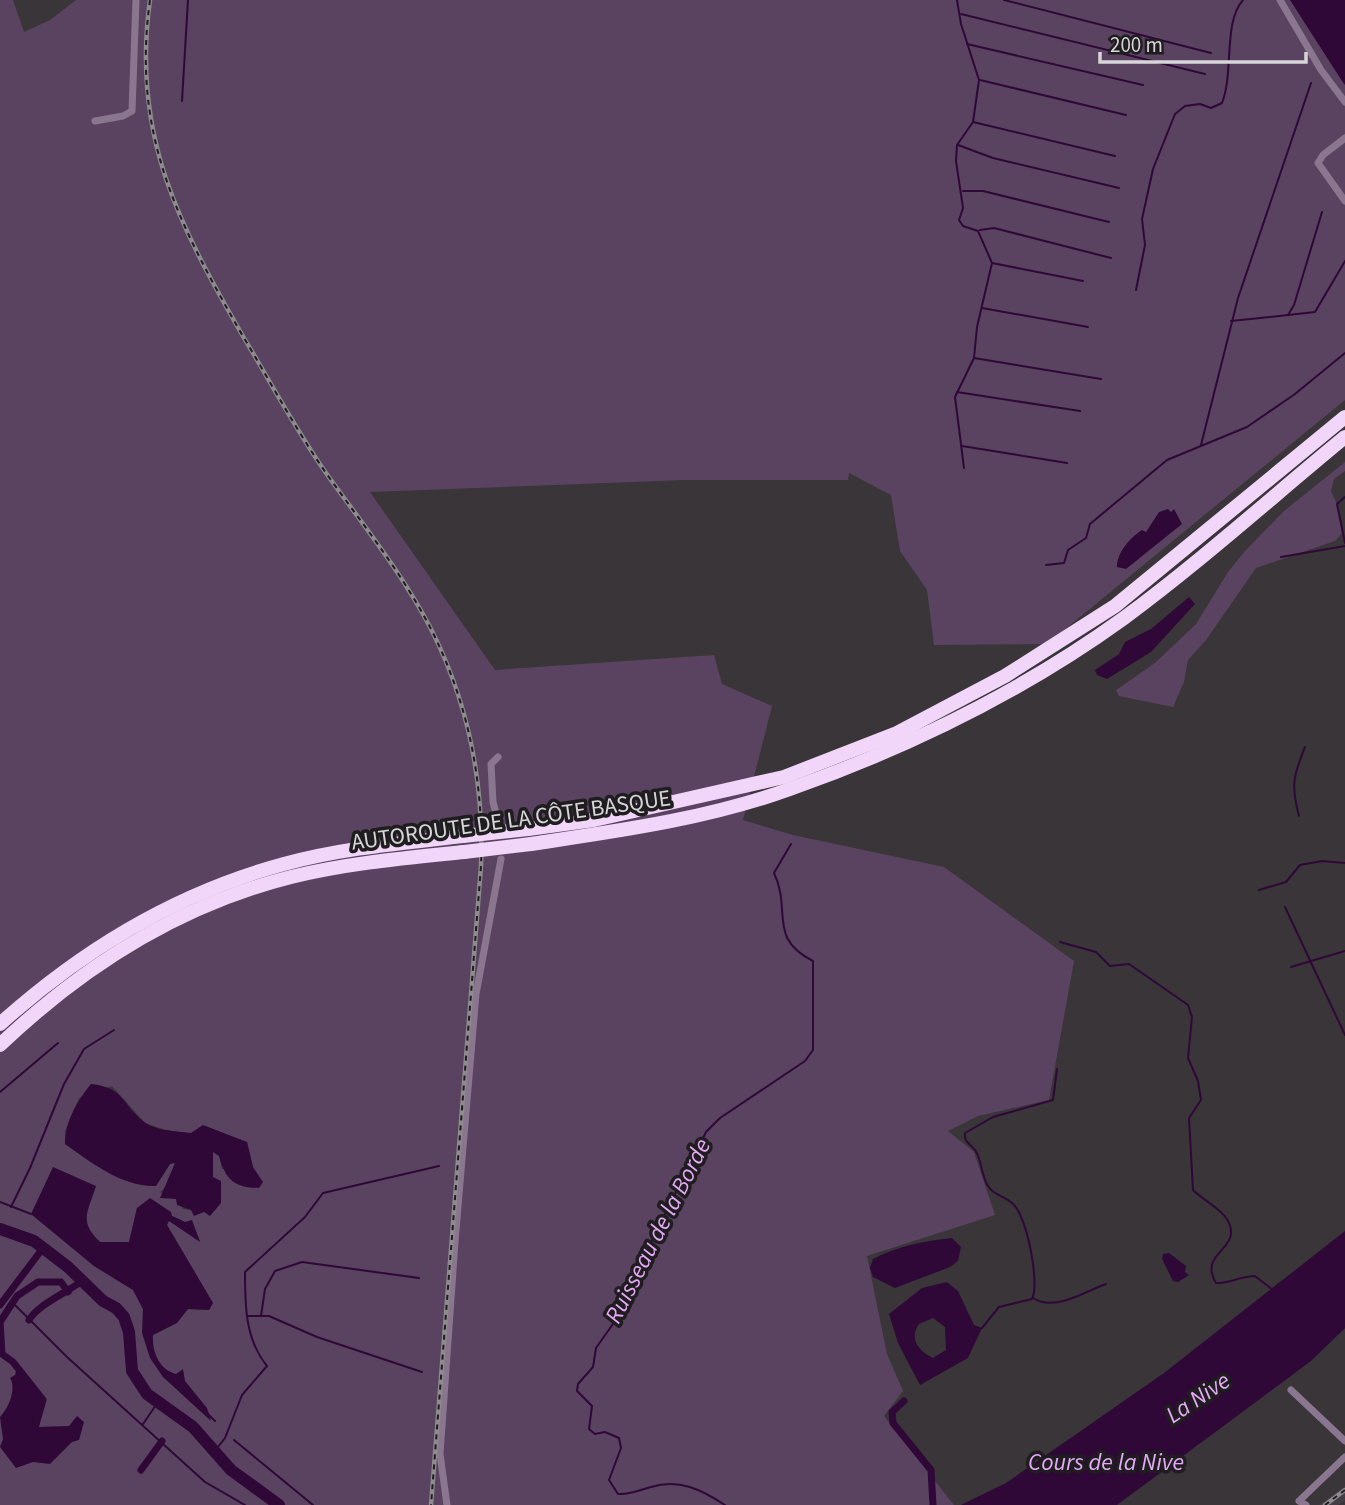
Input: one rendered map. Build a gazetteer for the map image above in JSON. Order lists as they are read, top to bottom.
{
  "streets": {
    "highway": ["AUTOROUTE DE LA CÔTE BASQUE"]
  },
  "water": ["Ruisseau de la Borde", "La Nive", "Cours de la Nive"],
  "scale_bar": "200 m"
}
